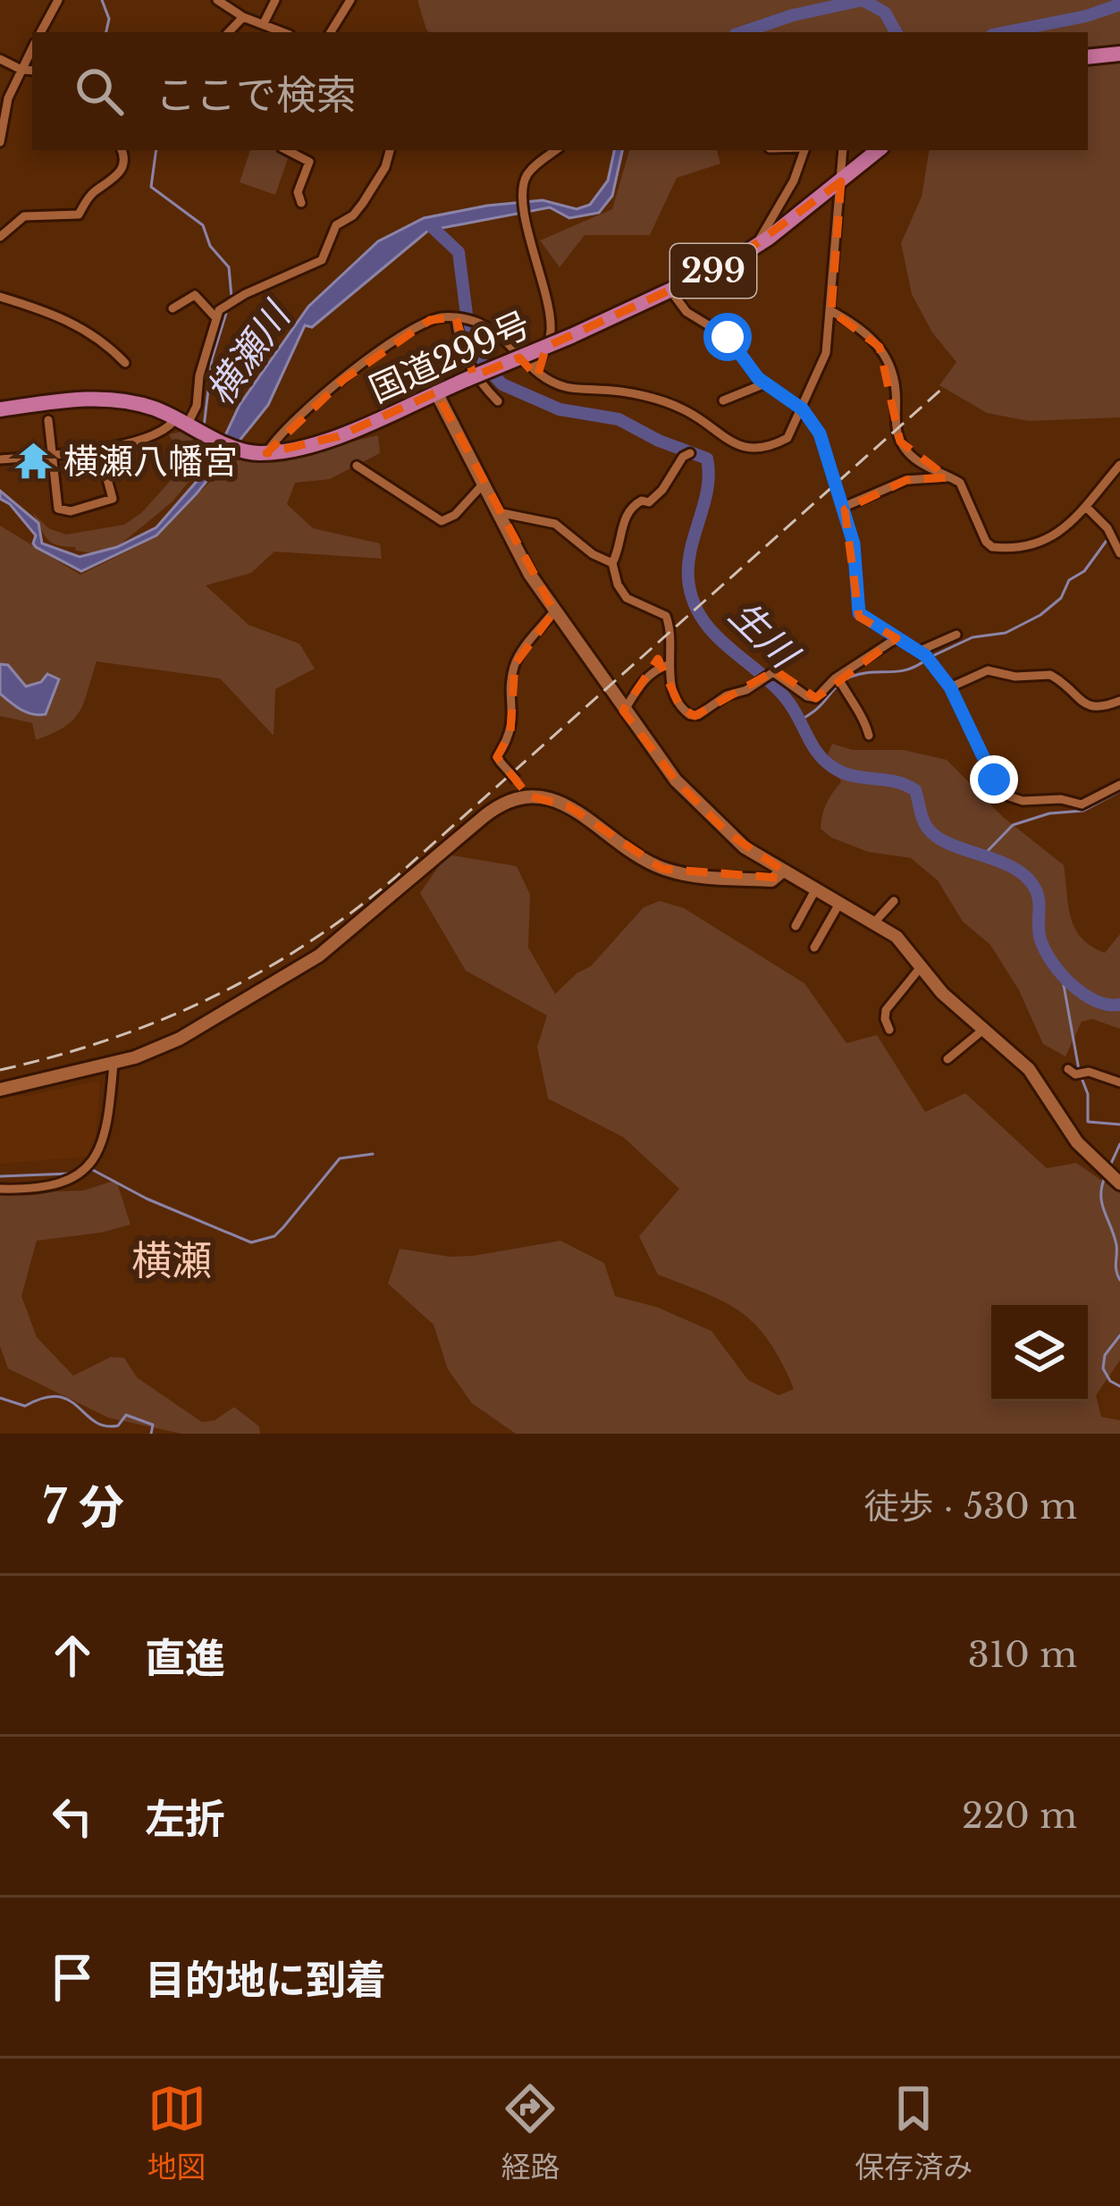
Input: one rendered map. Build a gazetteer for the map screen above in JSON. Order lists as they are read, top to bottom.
{
  "streets": {
    "highway": ["299", "国道299号"]
  },
  "districts": ["横瀬"],
  "water": ["横瀬川", "生川"],
  "places": {
    "temple": ["横瀬八幡宮"]
  },
  "page": {
    "search": "ここで検索",
    "heading": ["7 分", "徒歩 · 530 m"],
    "list": [
      ["直進", "310 m"],
      ["左折", "220 m"],
      "目的地に到着"
    ],
    "nav": ["地図", "経路", "保存済み"]
  }
}
